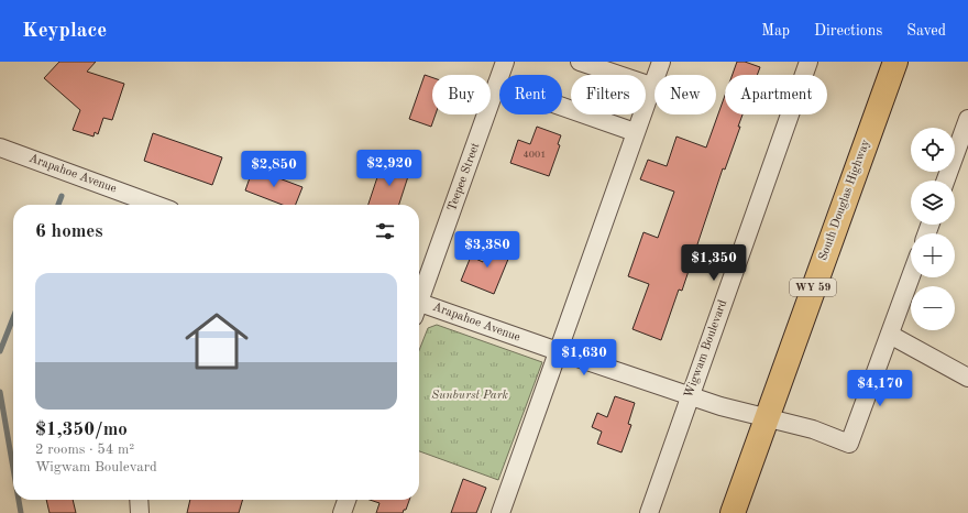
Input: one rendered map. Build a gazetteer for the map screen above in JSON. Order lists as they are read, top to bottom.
{
  "streets": {
    "highway": ["South Douglas Highway", "WY 59"],
    "street": ["Arapahoe Avenue", "Teepee Street", "Wigwam Boulevard"]
  },
  "crossings": [
    ["Arapahoe Avenue", "South Douglas Highway"],
    ["Arapahoe Avenue", "Wigwam Boulevard"]
  ],
  "parks": ["Sunburst Park"],
  "house_numbers": ["4001"],
  "page": {
    "header": "Keyplace",
    "nav": ["Map", "Directions", "Saved"],
    "chip": [
      "Buy",
      "Rent",
      "Filters",
      "New",
      "Apartment"
    ],
    "map_buttons": ["+", "−"],
    "price": [
      "$2,920",
      "$2,850",
      "$3,380",
      "$1,350",
      "$1,630",
      "$4,170"
    ],
    "heading": "6 homes",
    "list": [
      {
        "name": "$1,350/mo",
        "note": "2 rooms · 54 m² · Wigwam Boulevard"
      }
    ]
  }
}
